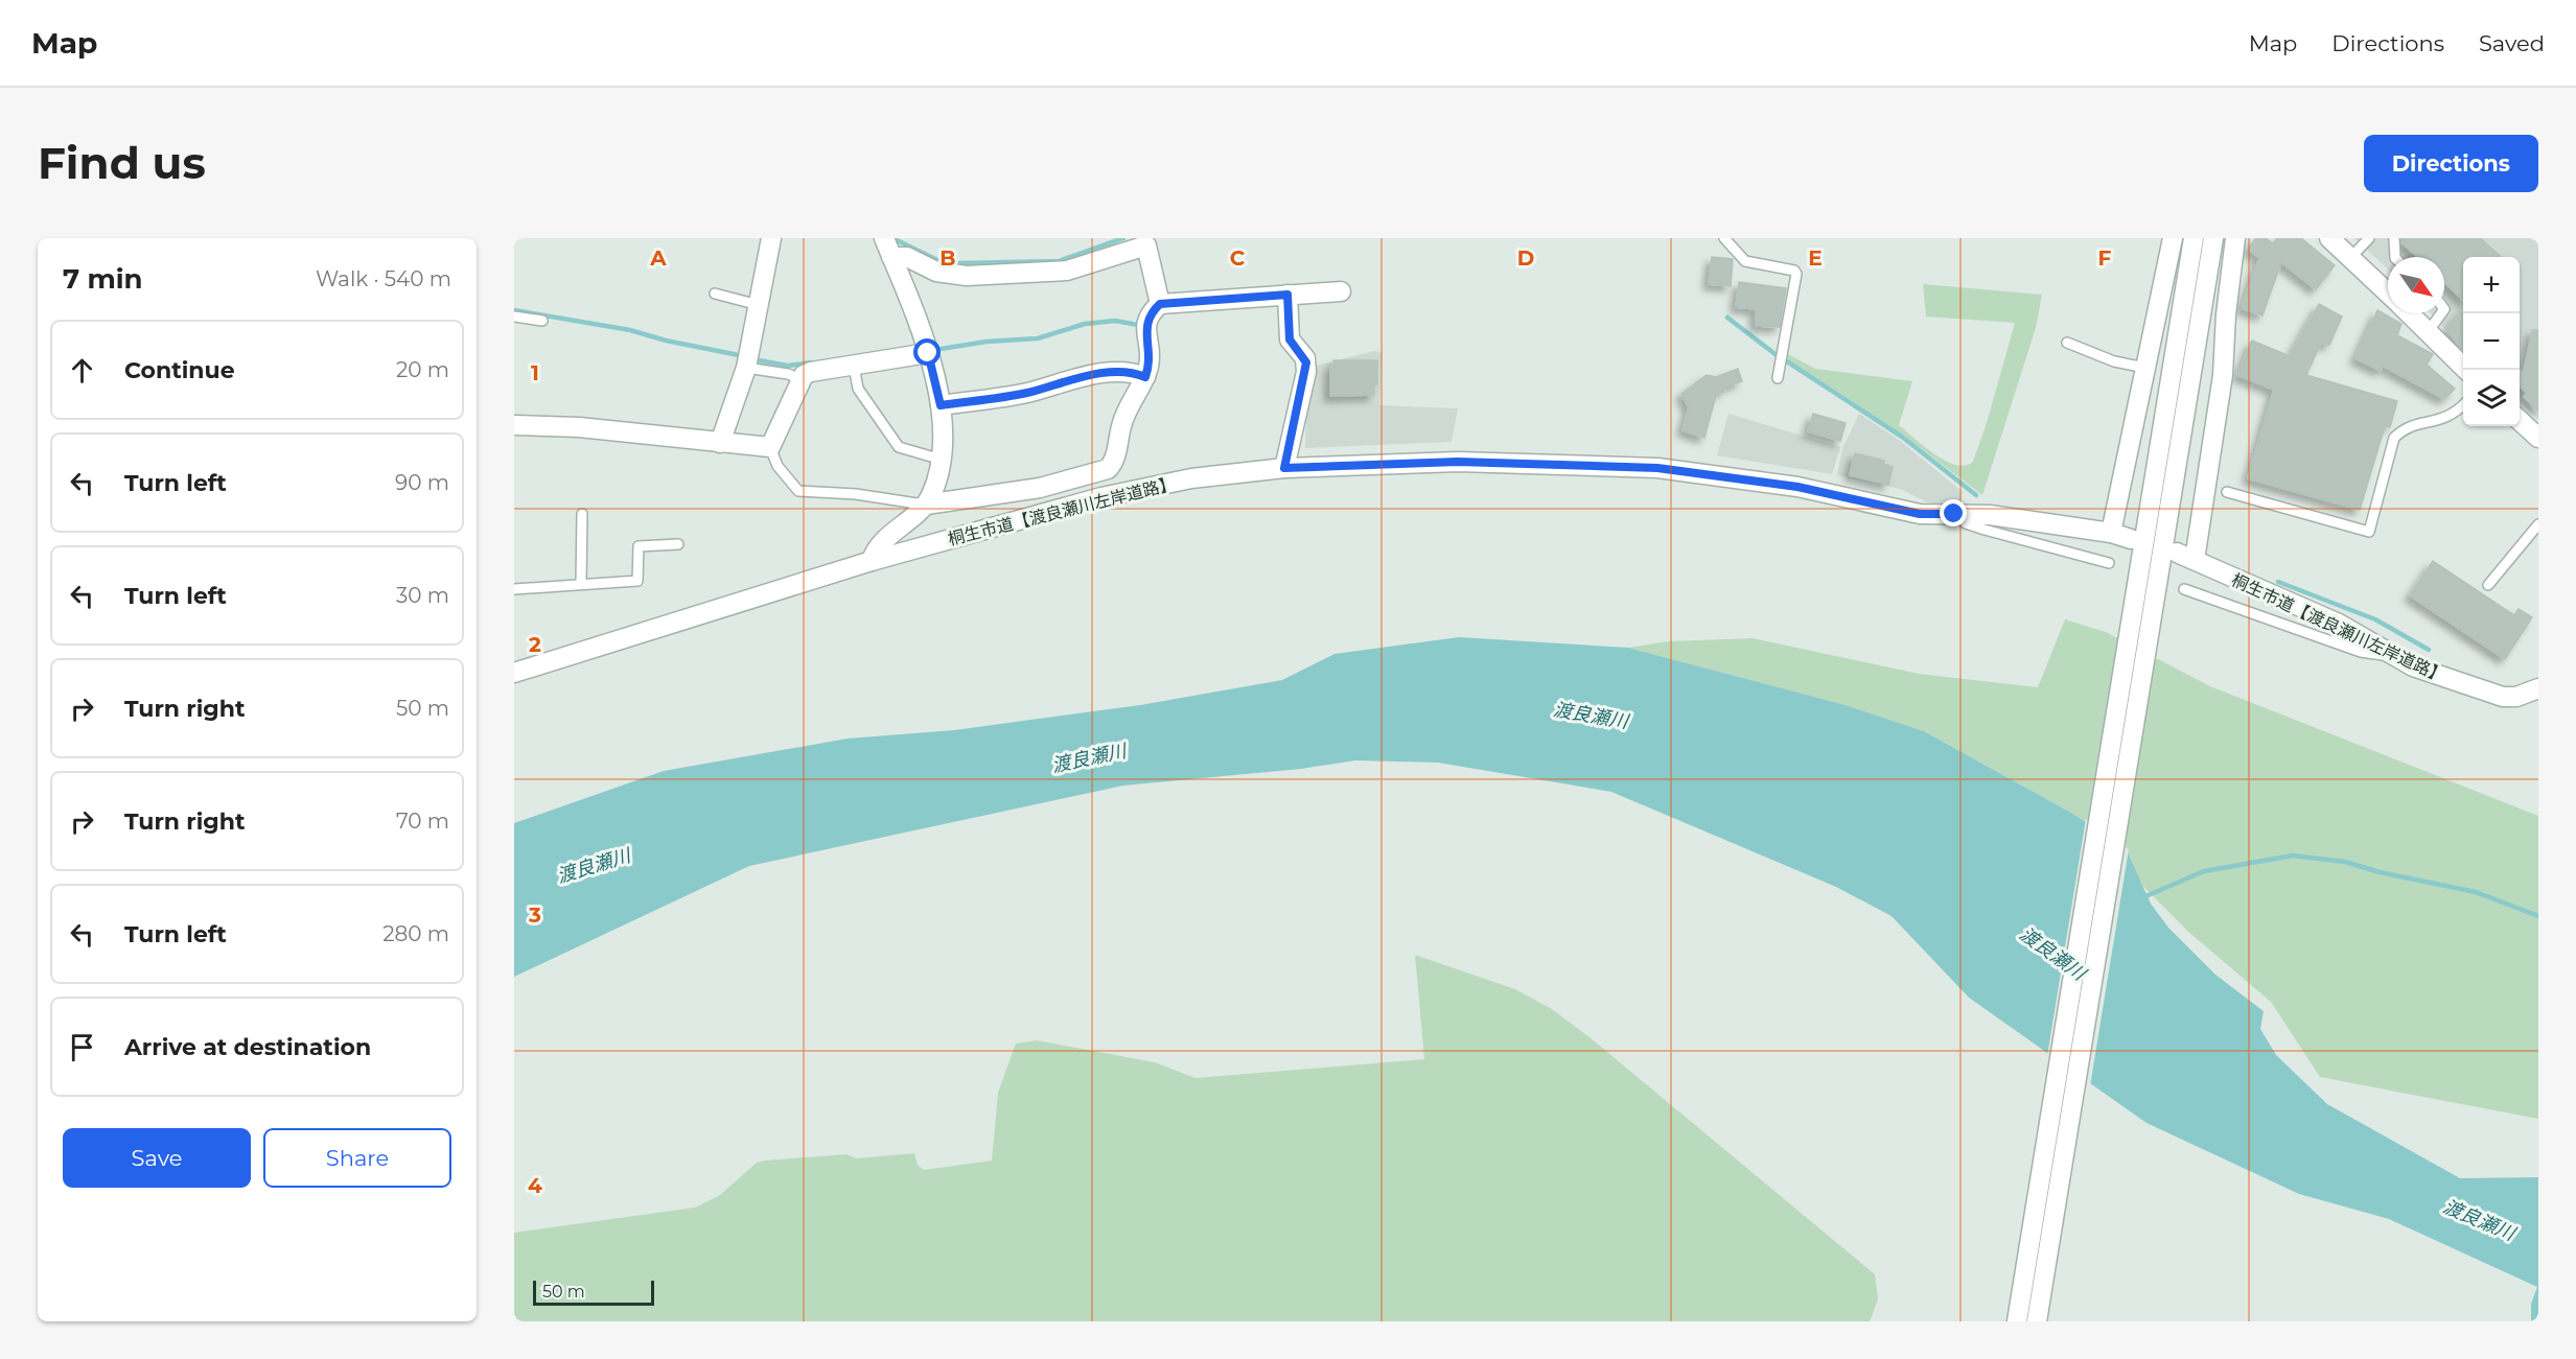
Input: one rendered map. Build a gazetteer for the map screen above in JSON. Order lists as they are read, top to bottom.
{
  "streets": {
    "street": ["桐生市道【渡良瀬川左岸道路】"]
  },
  "water": ["渡良瀬川"],
  "scale_bar": "50 m",
  "north": "bottom right",
  "page": {
    "header": "Map",
    "nav": ["Map", "Directions", "Saved"],
    "buttons": [
      "Directions",
      ["Save", "Share"]
    ],
    "title": "Find us",
    "heading": ["7 min", "Walk · 540 m"],
    "map_buttons": ["+", "−"],
    "list": [
      ["Continue", "20 m"],
      ["Turn left", "90 m"],
      ["Turn left", "30 m"],
      ["Turn right", "50 m"],
      ["Turn right", "70 m"],
      ["Turn left", "280 m"],
      "Arrive at destination"
    ],
    "scale": "50 m"
  },
  "grid": {
    "columns": [
      "A",
      "B",
      "C",
      "D",
      "E",
      "F"
    ],
    "rows": [
      "1",
      "2",
      "3",
      "4"
    ]
  }
}
